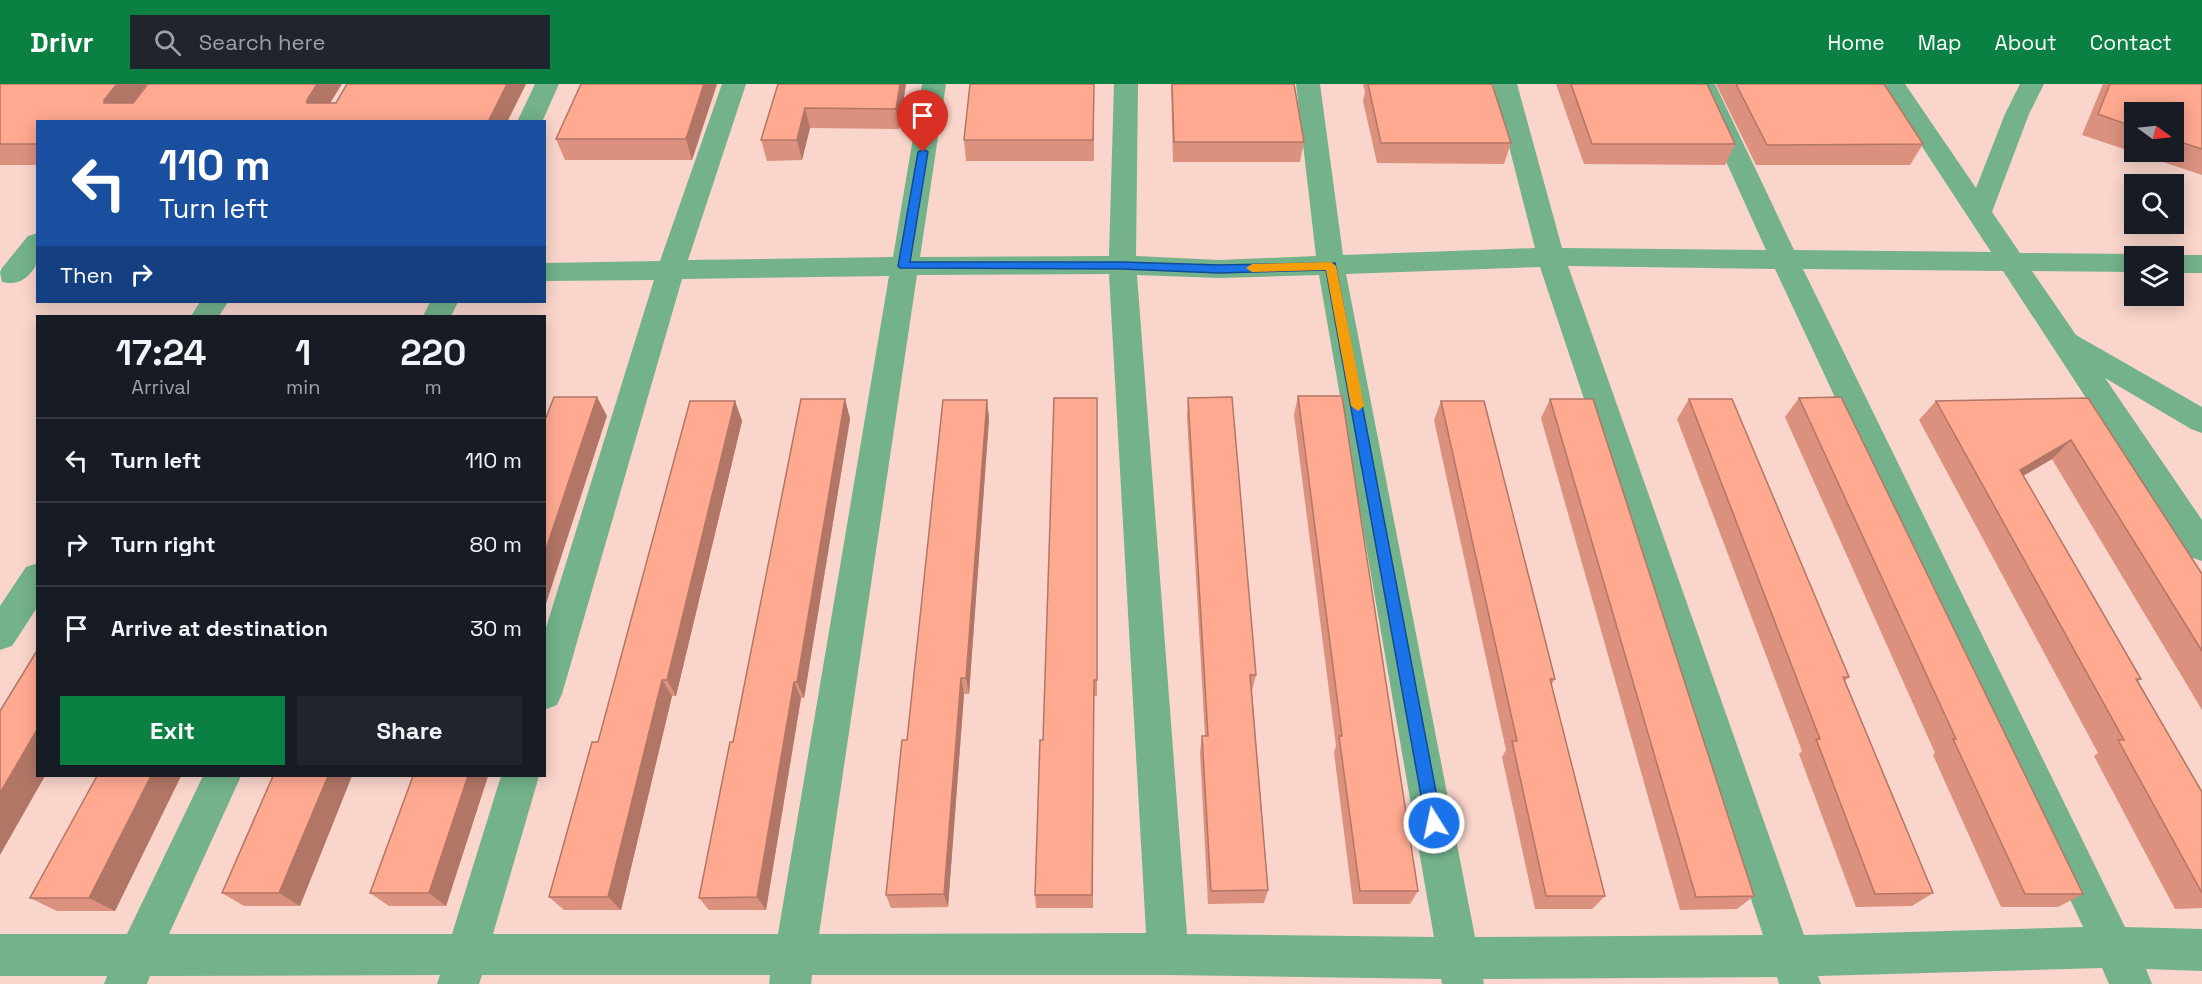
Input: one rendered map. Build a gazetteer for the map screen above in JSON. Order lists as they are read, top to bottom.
{
  "north": "right",
  "page": {
    "header": "Drivr",
    "search": "Search here",
    "nav": [
      "Home",
      "Map",
      "About",
      "Contact"
    ],
    "turn": ["110 m", "Turn left"],
    "then": "Then",
    "eta": [
      "17:24",
      "Arrival",
      "1",
      "min",
      "220",
      "m"
    ],
    "list": [
      {
        "name": "Turn left",
        "value": "110 m"
      },
      {
        "name": "Turn right",
        "value": "80 m"
      },
      {
        "name": "Arrive at destination",
        "value": "30 m"
      }
    ],
    "buttons": ["Exit", "Share"]
  }
}
